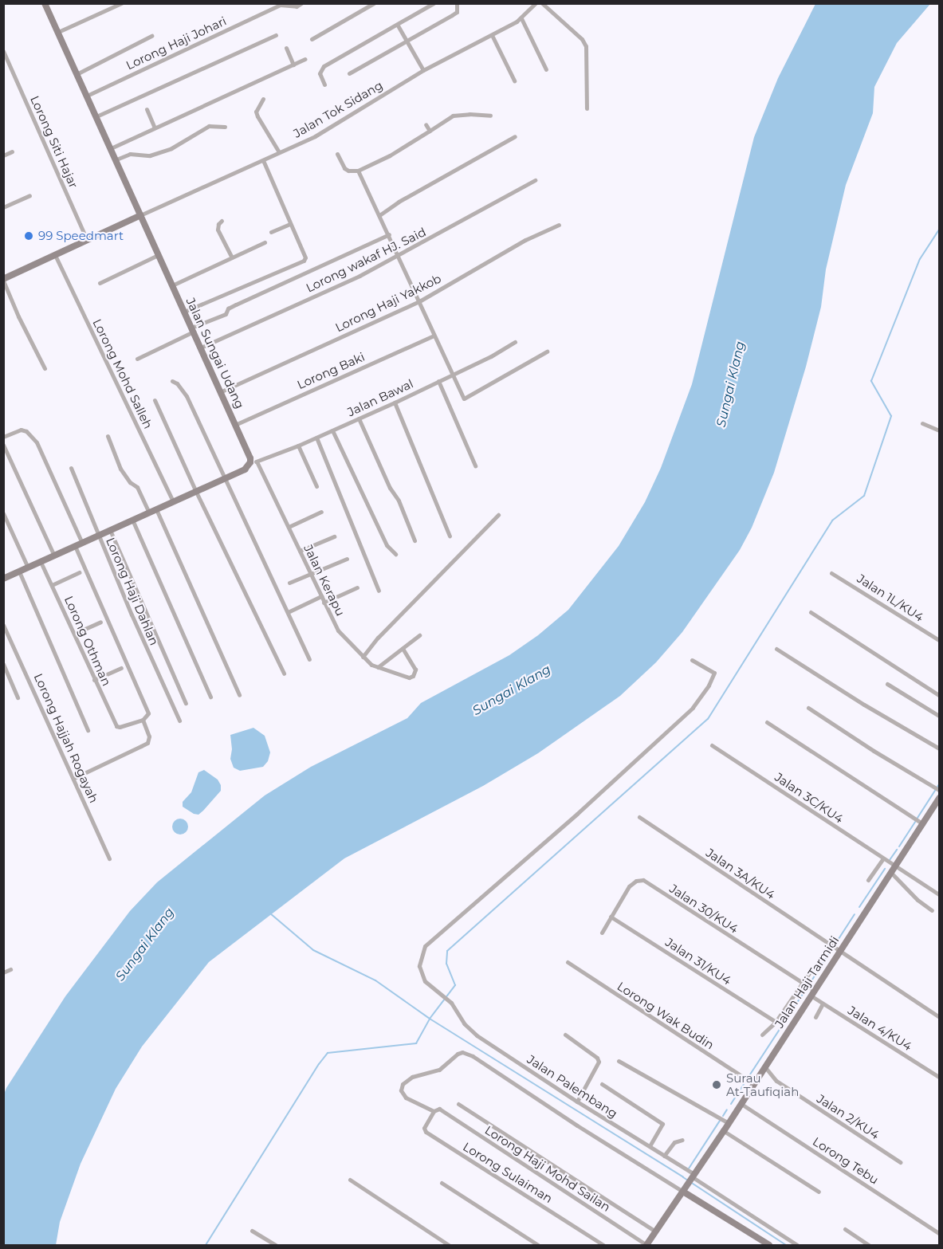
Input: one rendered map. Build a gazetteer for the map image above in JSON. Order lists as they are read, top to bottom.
{
  "streets": {
    "street": [
      "Lorong Haji Johari",
      "Jalan Tok Sidang",
      "Lorong Siti Hajar",
      "Lorong wakaf HJ. Said",
      "Lorong Haji Yakkob",
      "Jalan Sungai Udang",
      "Lorong Baki",
      "Lorong Mohd Salleh",
      "Jalan Bawal",
      "Jalan Kerapu",
      "Lorong Haji Dahlan",
      "Jalan 1L/KU4",
      "Lorong Othman",
      "Lorong Hajjah Rogayah",
      "Jalan 3C/KU4",
      "Jalan 3A/KU4",
      "Jalan 30/KU4",
      "Jalan 31/KU4",
      "Jalan Haji Tarmidi",
      "Lorong Wak Budin",
      "Jalan 4/KU4",
      "Jalan Palembang",
      "Jalan 2/KU4",
      "Lorong Tebu",
      "Lorong Haji Mohd Sailan",
      "Lorong Sulaiman"
    ]
  },
  "crossings": [
    ["Lorong Haji Johari", "Jalan Sungai Udang"],
    ["Jalan Tok Sidang", "Jalan Sungai Udang"],
    ["Lorong wakaf HJ. Said", "Jalan Sungai Udang"],
    ["Lorong Haji Yakkob", "Jalan Sungai Udang"],
    ["Jalan Sungai Udang", "Lorong Baki"],
    ["Jalan Sungai Udang", "Jalan Bawal"],
    ["Jalan Sungai Udang", "Jalan Kerapu"],
    ["Jalan Bawal", "Jalan Kerapu"],
    ["Jalan 3C/KU4", "Jalan Haji Tarmidi"],
    ["Jalan 3A/KU4", "Jalan Haji Tarmidi"],
    ["Jalan 30/KU4", "Jalan 31/KU4"],
    ["Jalan 30/KU4", "Jalan Haji Tarmidi"],
    ["Jalan 30/KU4", "Jalan 4/KU4"],
    ["Jalan Haji Tarmidi", "Lorong Wak Budin"],
    ["Jalan Haji Tarmidi", "Jalan 4/KU4"],
    ["Jalan Haji Tarmidi", "Jalan Palembang"],
    ["Jalan Haji Tarmidi", "Jalan 2/KU4"],
    ["Jalan Haji Tarmidi", "Lorong Tebu"],
    ["Jalan Haji Tarmidi", "Lorong Haji Mohd Sailan"],
    ["Lorong Haji Mohd Sailan", "Lorong Sulaiman"]
  ],
  "water": ["Sungai Klang"],
  "places": ["99 Speedmart", "Surau At-Taufiqiah"]
}
